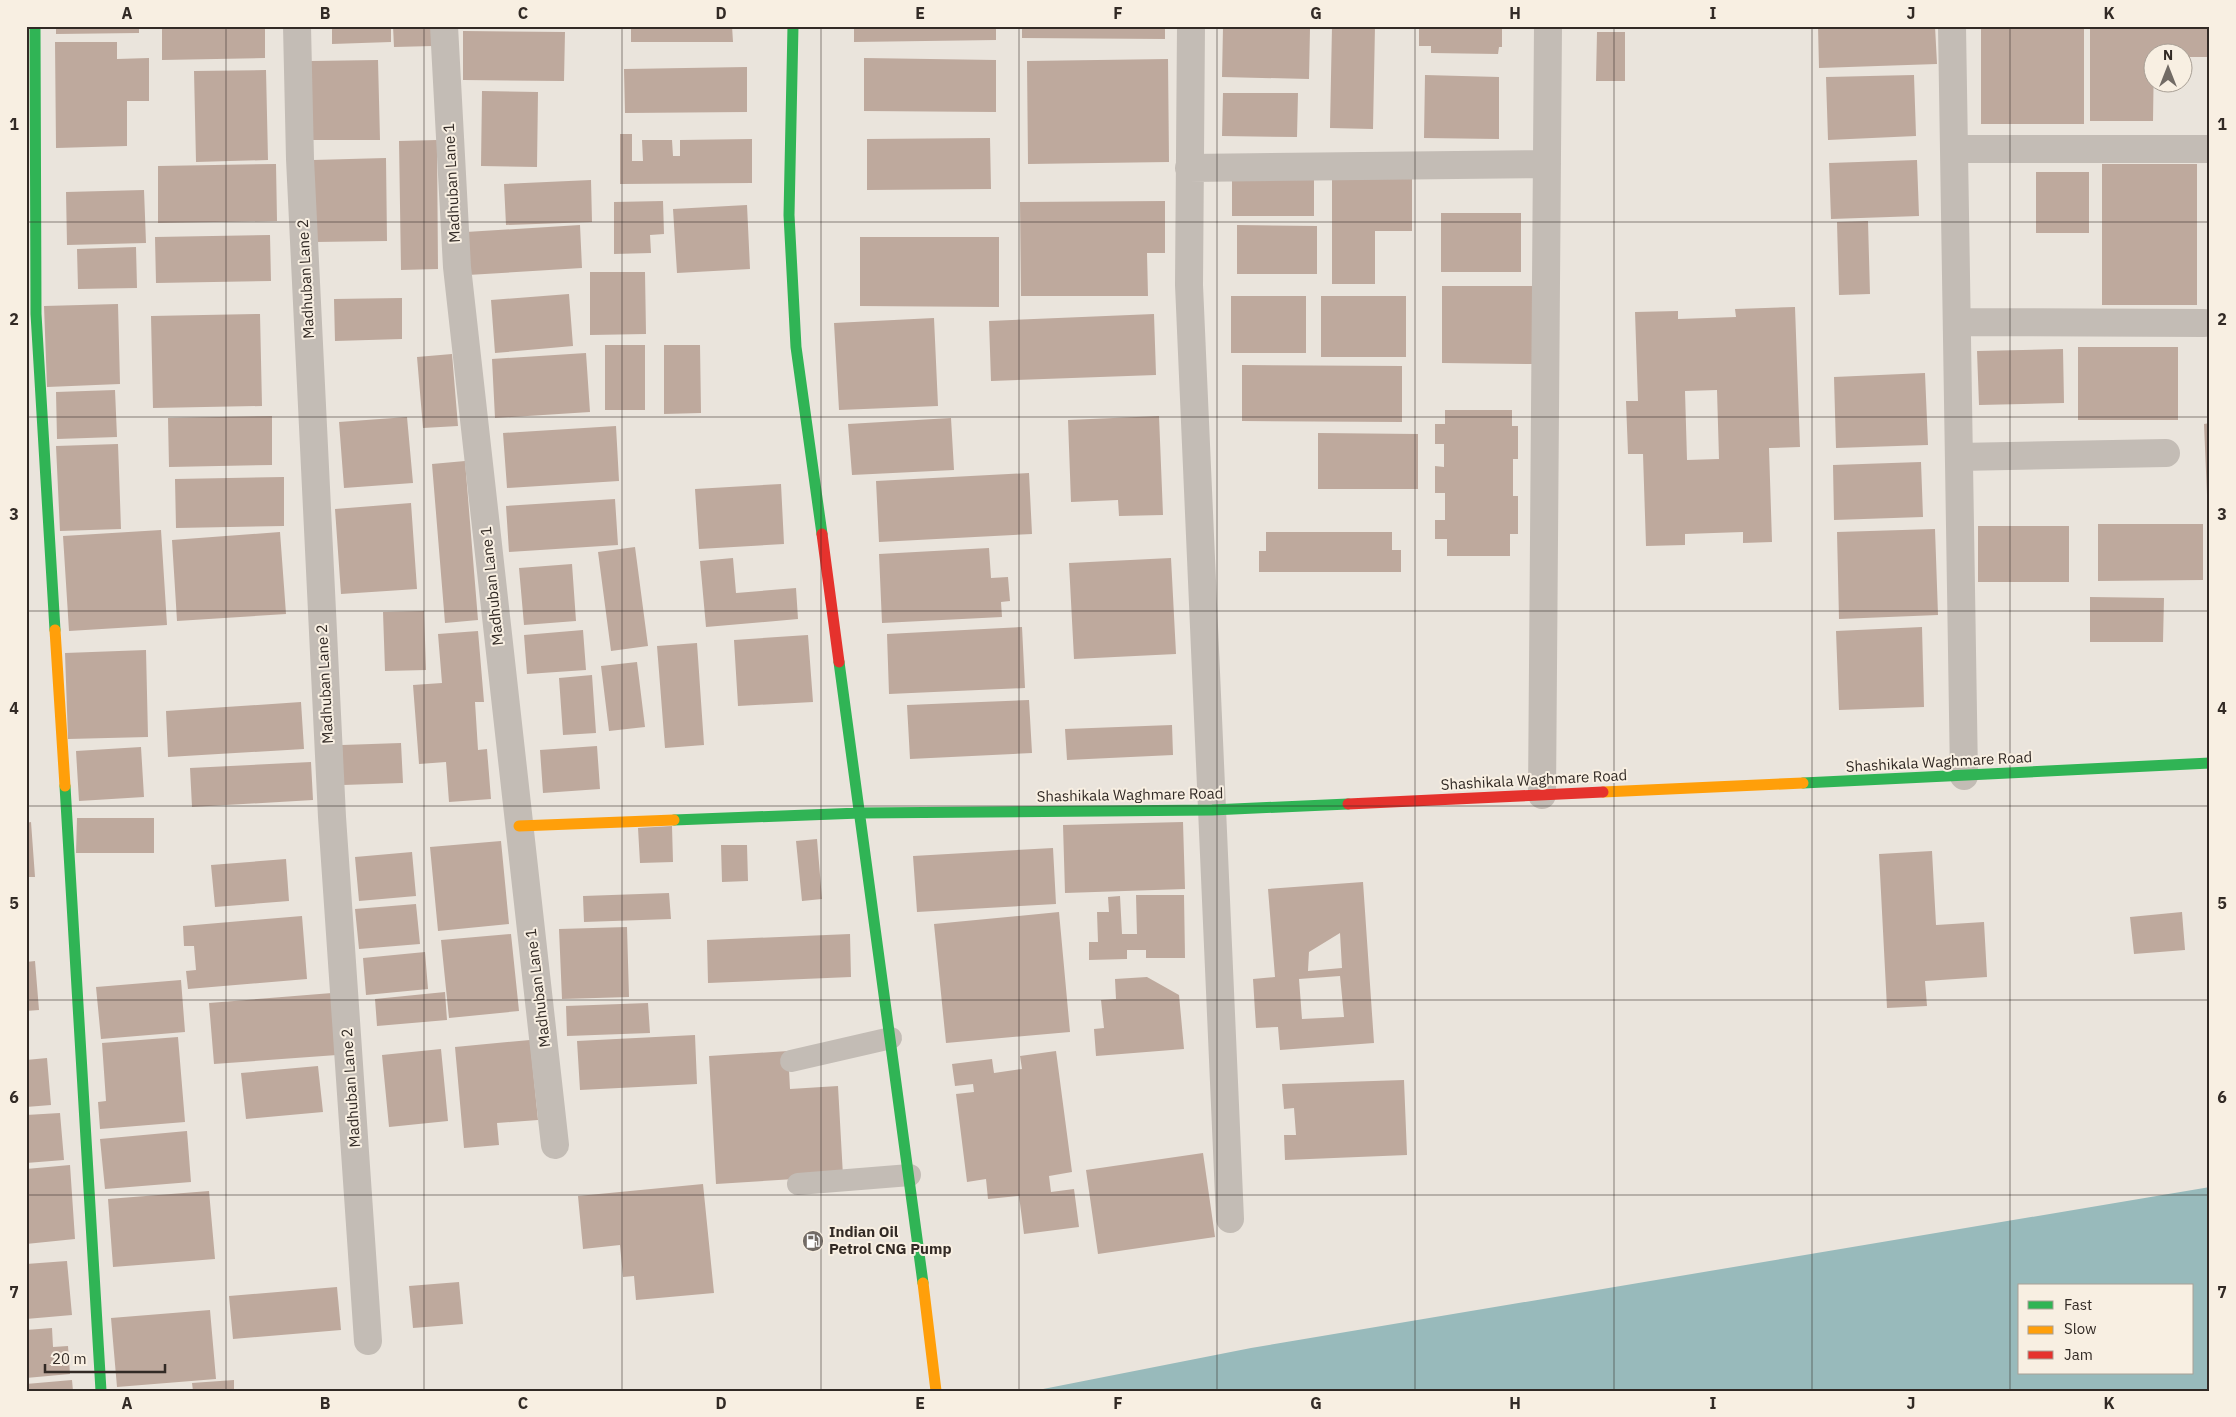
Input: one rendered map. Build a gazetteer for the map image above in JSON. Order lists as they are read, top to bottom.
{
  "streets": {
    "street": ["Madhuban Lane 1", "Madhuban Lane 2", "Shashikala Waghmare Road"]
  },
  "crossings": [
    ["Madhuban Lane 1", "Shashikala Waghmare Road"]
  ],
  "places": {
    "fuel station": ["Indian Oil Petrol CNG Pump"]
  },
  "legend": ["Fast", "Slow", "Jam"],
  "scale_bar": "20 m",
  "north": "top",
  "grid": {
    "columns": [
      "A",
      "B",
      "C",
      "D",
      "E",
      "F",
      "G",
      "H",
      "I",
      "J",
      "K"
    ],
    "rows": [
      "1",
      "2",
      "3",
      "4",
      "5",
      "6",
      "7"
    ]
  }
}
